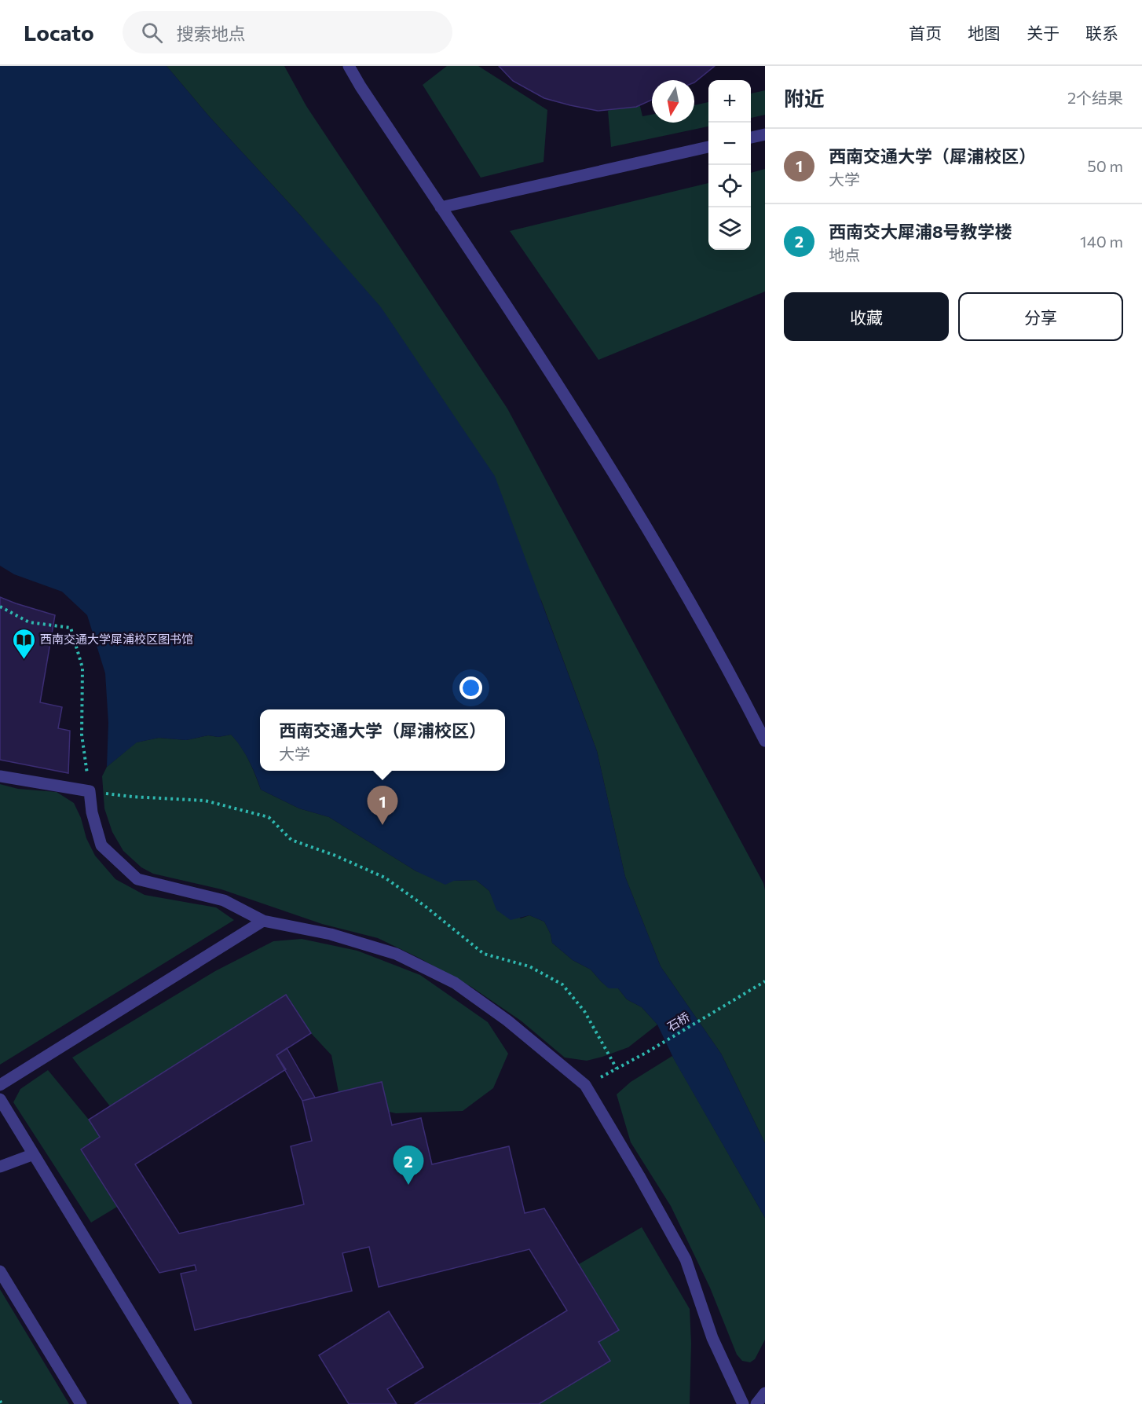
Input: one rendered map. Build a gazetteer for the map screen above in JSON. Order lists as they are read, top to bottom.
{
  "streets": {
    "path": ["石桥"]
  },
  "places": {
    "library": ["西南交通大学犀浦校区图书馆"]
  },
  "north": "bottom",
  "page": {
    "header": "Locato",
    "search": "搜索地点",
    "nav": [
      "首页",
      "地图",
      "关于",
      "联系"
    ],
    "heading": ["附近", "2个结果"],
    "map_buttons": ["+", "−"],
    "list": [
      {
        "mark": "1",
        "name": "西南交通大学（犀浦校区）",
        "note": "大学",
        "value": "50 m"
      },
      {
        "mark": "2",
        "name": "西南交大犀浦8号教学楼",
        "note": "地点",
        "value": "140 m"
      }
    ],
    "buttons": ["收藏", "分享"],
    "popup": ["西南交通大学（犀浦校区）", "大学"],
    "pins": ["1", "2"]
  }
}
